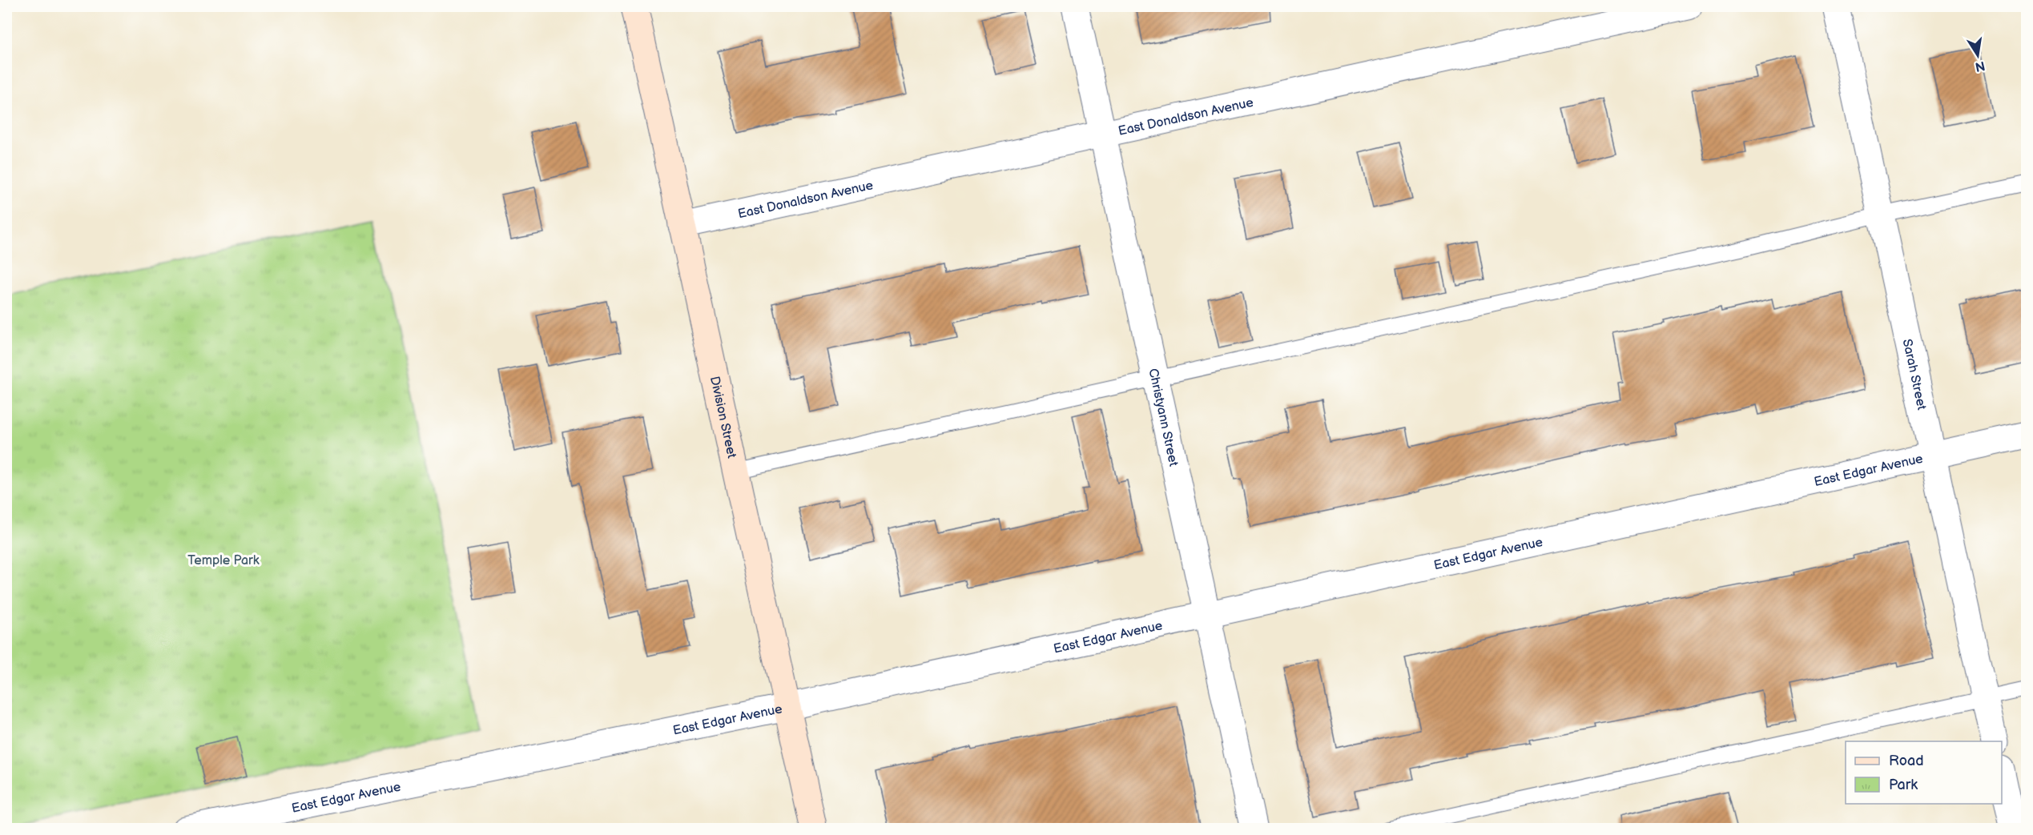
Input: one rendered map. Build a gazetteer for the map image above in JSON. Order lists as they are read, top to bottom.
{
  "streets": {
    "street": [
      "East Donaldson Avenue",
      "Sarah Street",
      "Division Street",
      "Christyann Street",
      "East Edgar Avenue"
    ]
  },
  "crossings": [
    ["East Donaldson Avenue", "Division Street"],
    ["East Donaldson Avenue", "Christyann Street"],
    ["Sarah Street", "East Edgar Avenue"],
    ["Division Street", "East Edgar Avenue"],
    ["Christyann Street", "East Edgar Avenue"]
  ],
  "parks": ["Temple Park"],
  "legend": ["Road", "Park"],
  "north": "bottom"
}
